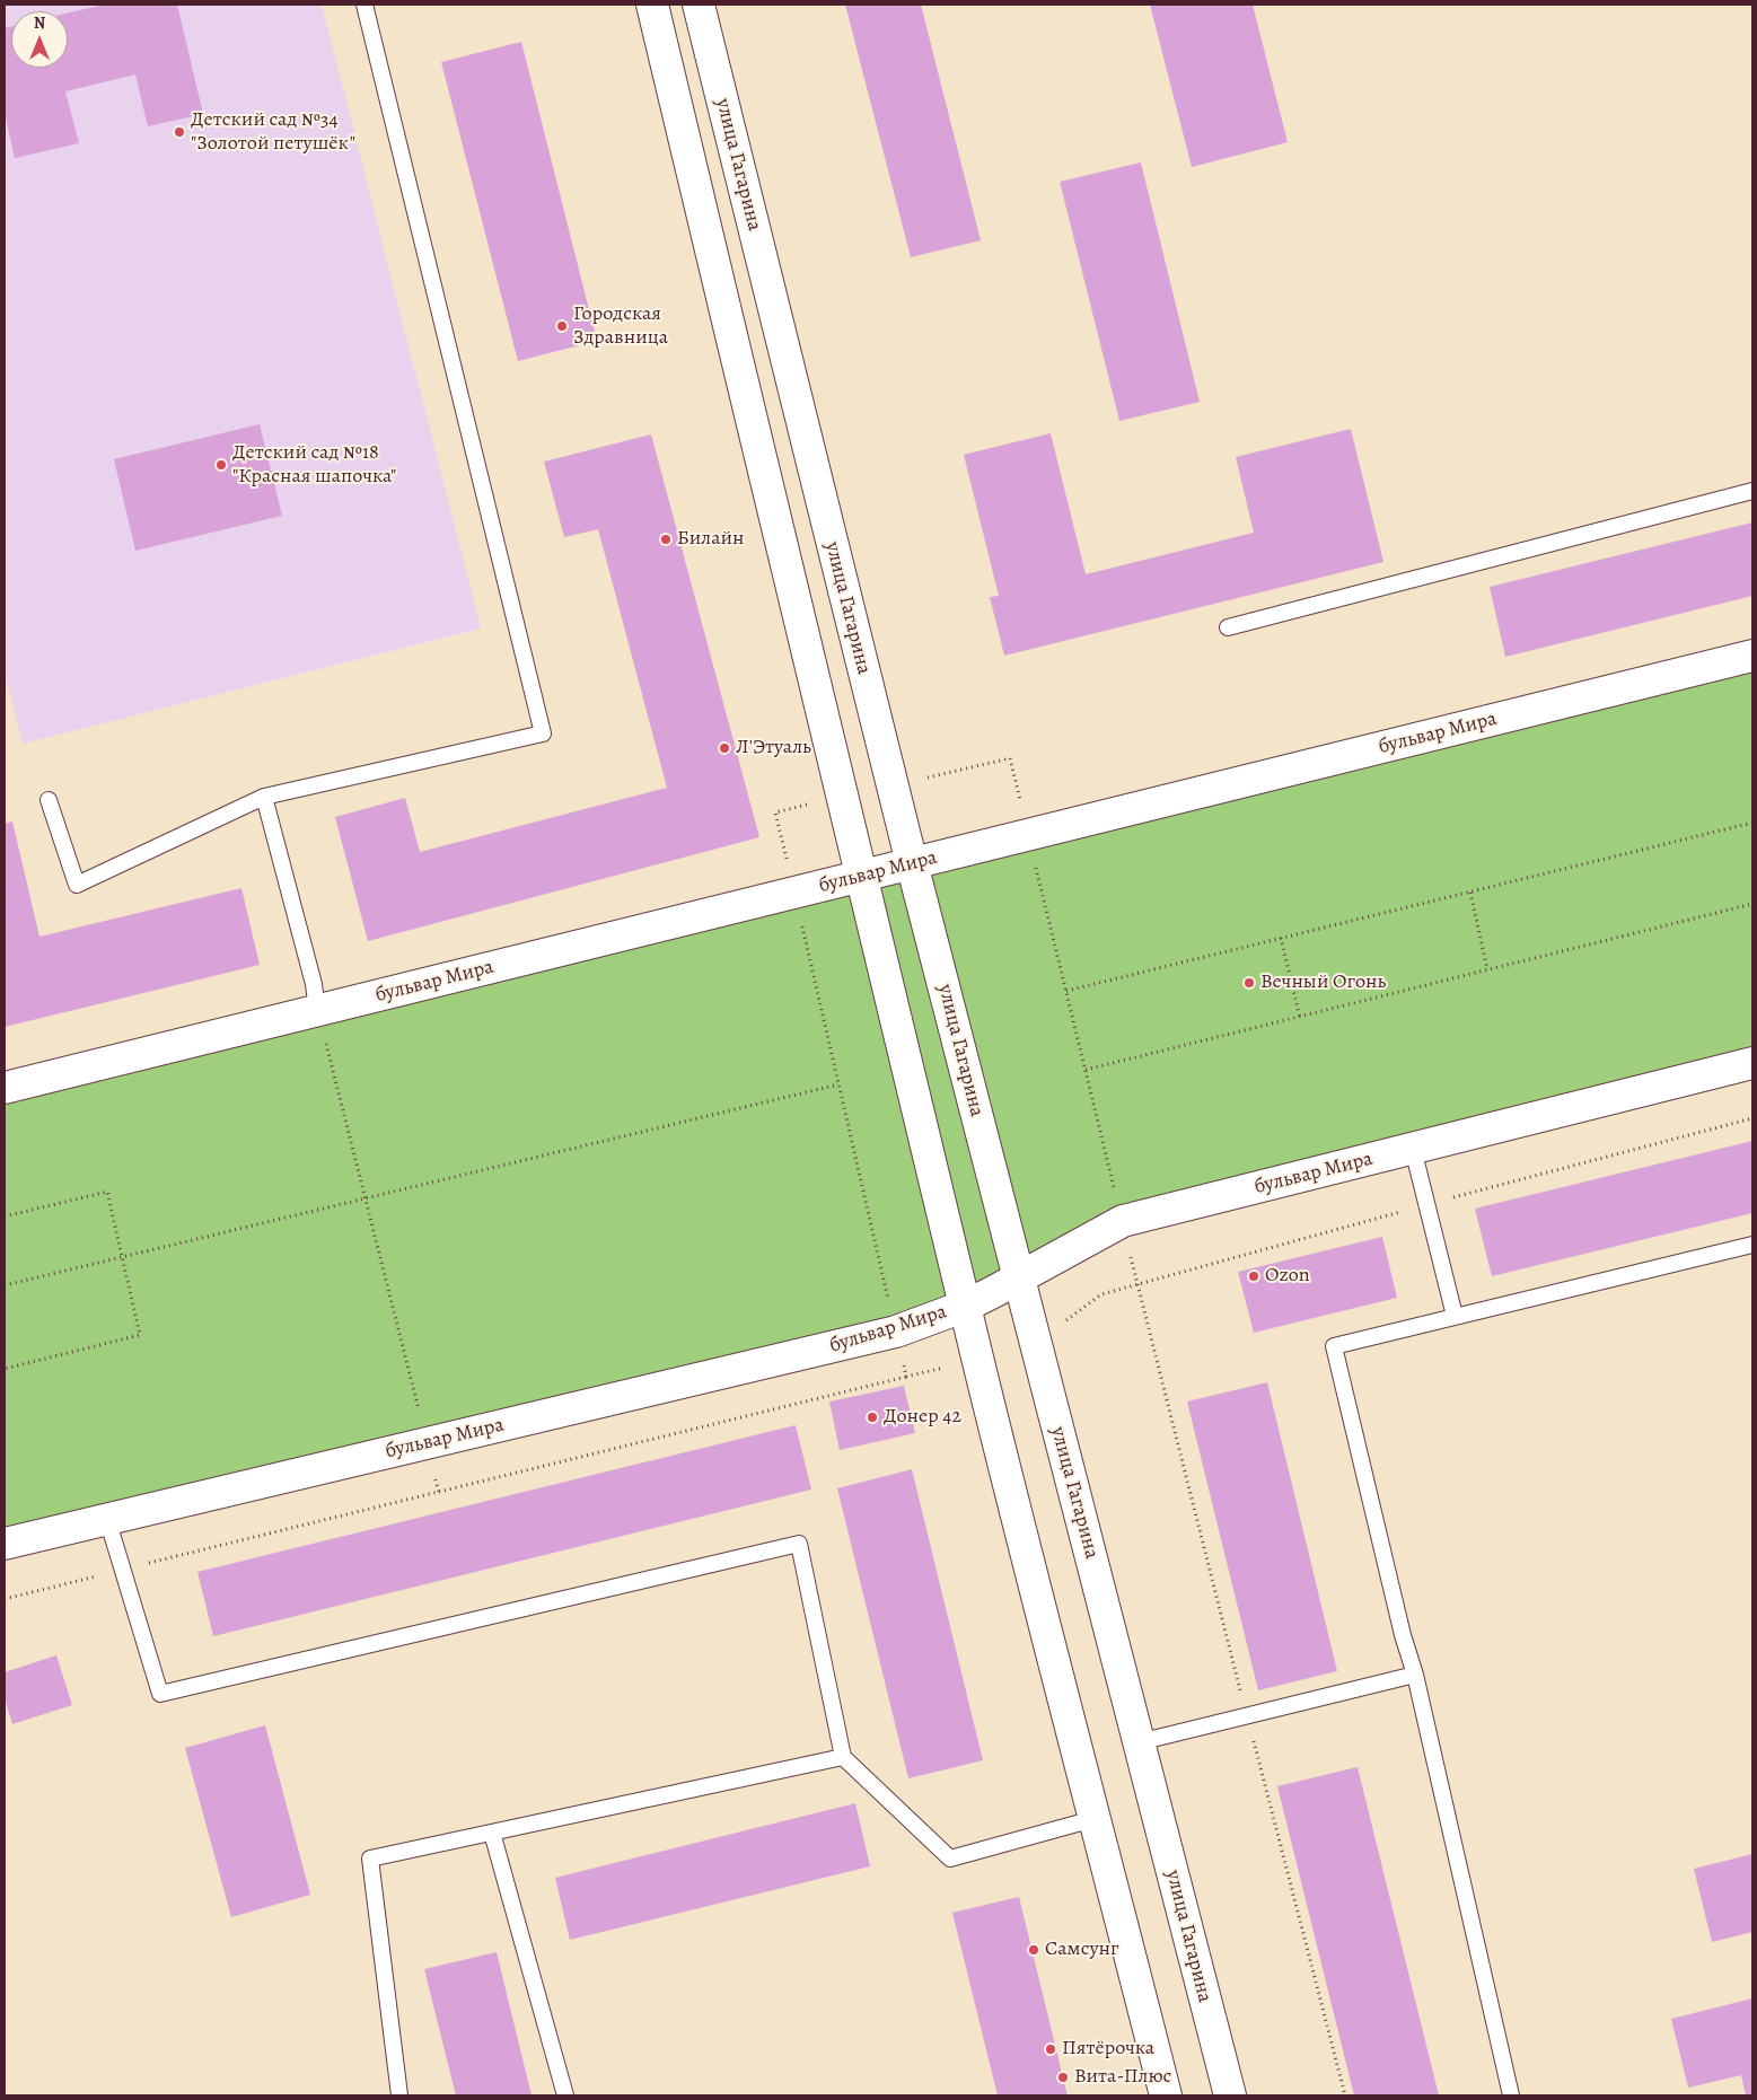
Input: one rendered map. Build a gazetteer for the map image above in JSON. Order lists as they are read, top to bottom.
{
  "streets": {
    "main road": ["улица Гагарина", "бульвар Мира"]
  },
  "crossings": [
    ["улица Гагарина", "бульвар Мира"]
  ],
  "places": [
    "Детский сад №34 \"Золотой петушёк\"",
    "Городская Здравница",
    "Детский сад №18 \"Красная шапочка\"",
    "Билайн",
    "Л'Этуаль",
    "Вечный Огонь",
    "Ozon",
    "Донер 42",
    "Самсунг",
    "Пятёрочка",
    "Вита-Плюс"
  ],
  "north": "top"
}
